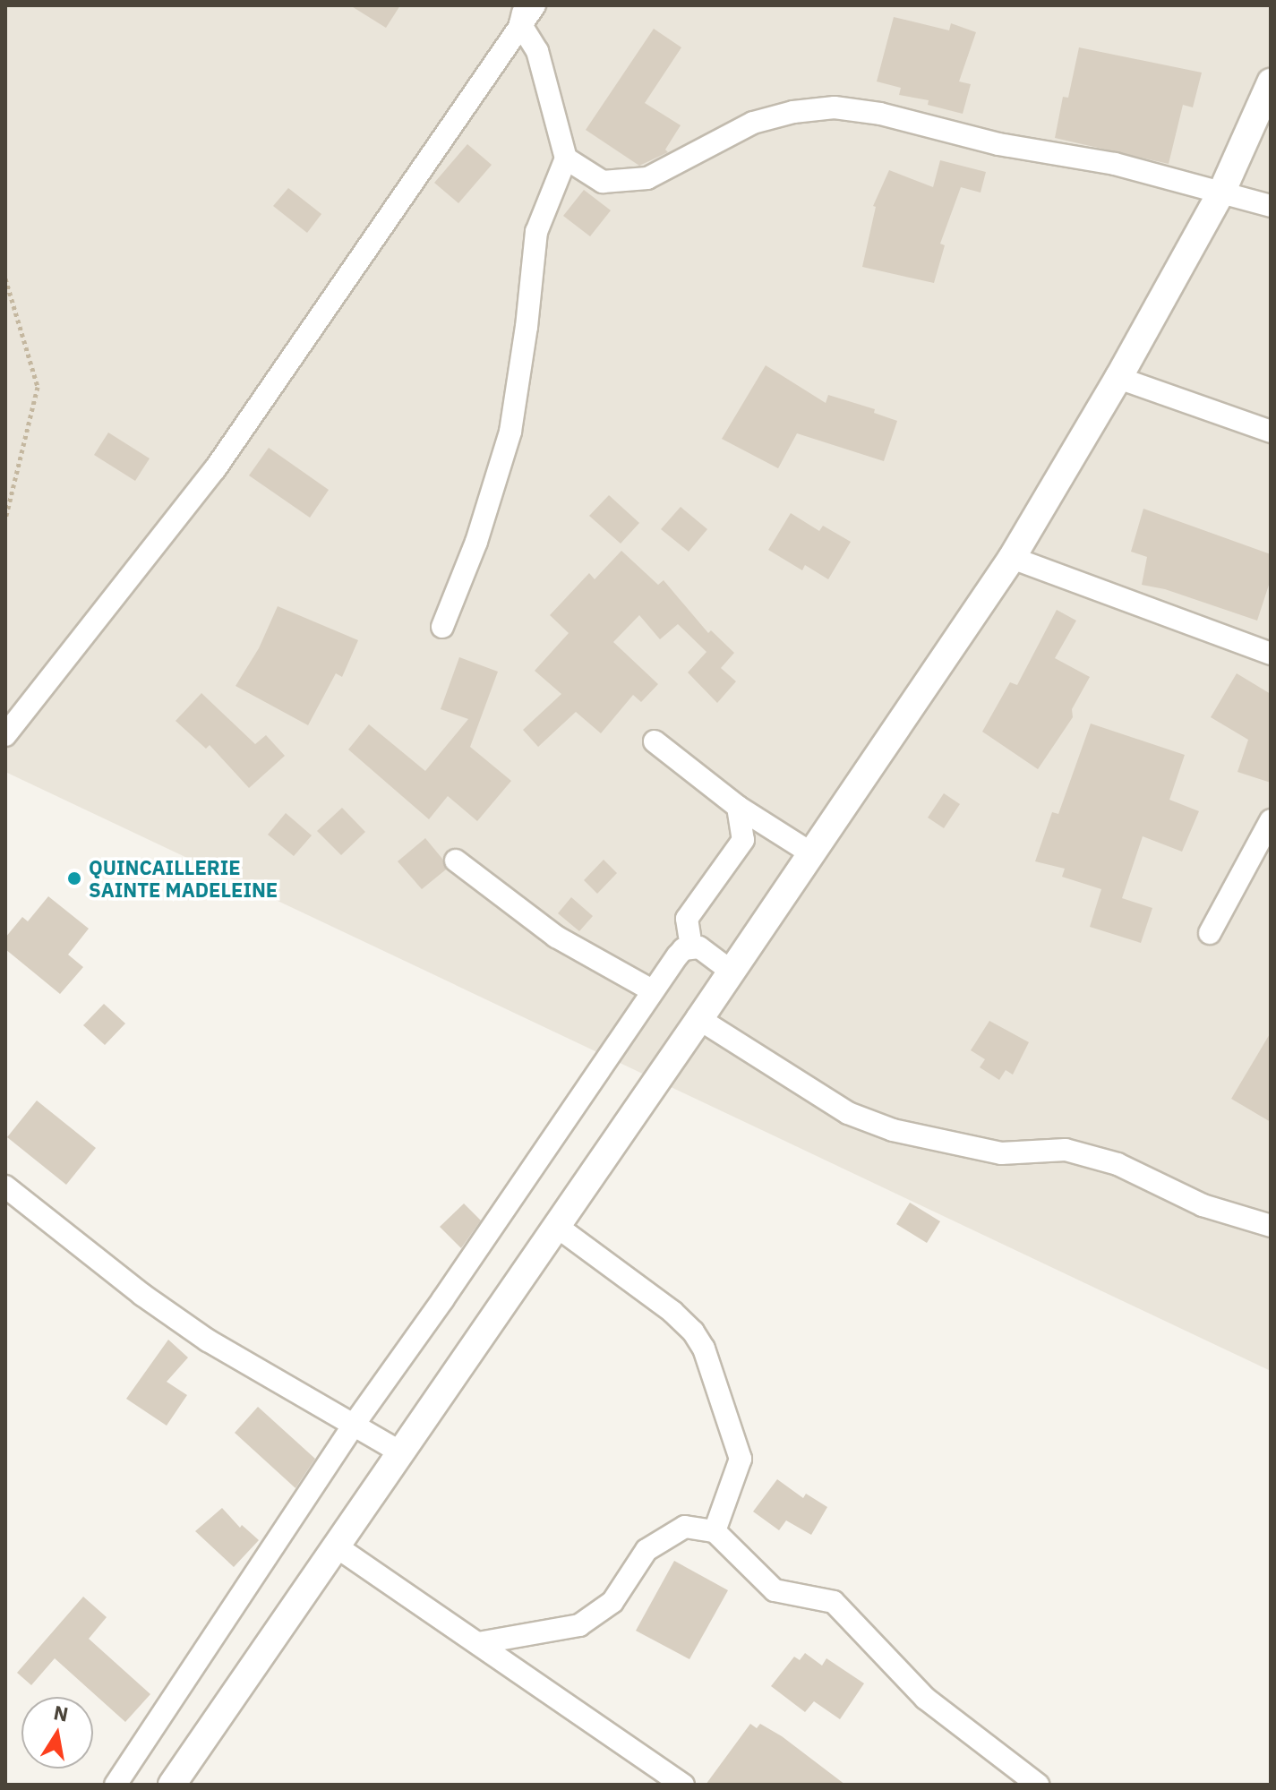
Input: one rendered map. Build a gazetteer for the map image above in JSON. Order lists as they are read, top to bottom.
{
  "places": ["QUINCAILLERIE SAINTE MADELEINE"],
  "north": "top"
}
